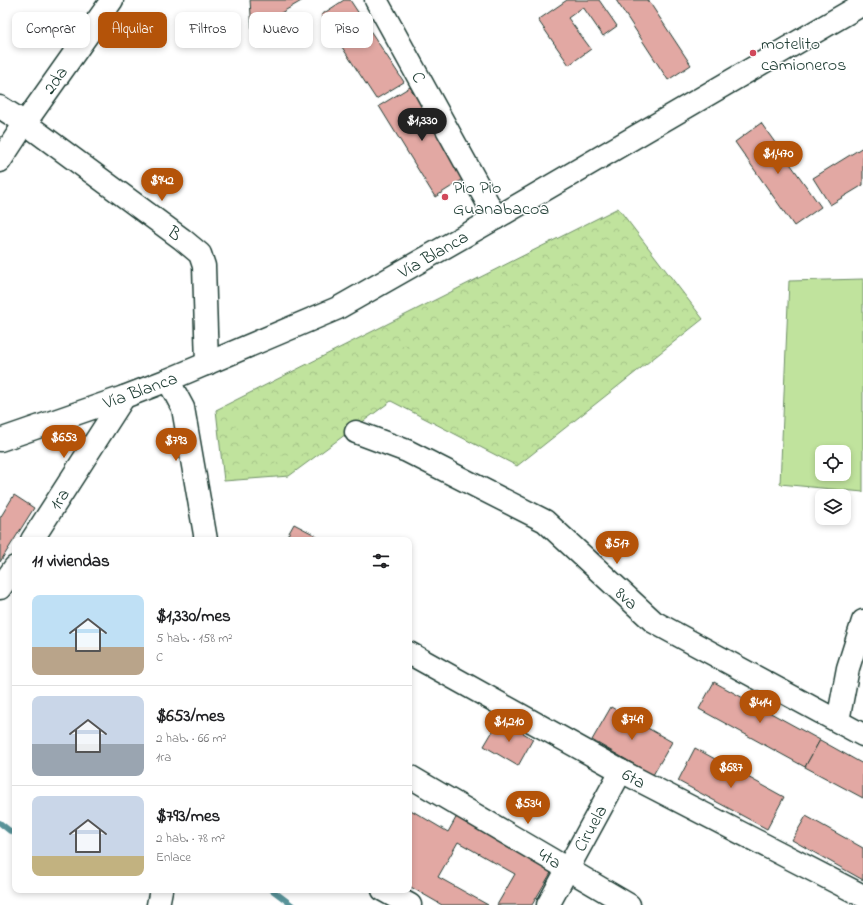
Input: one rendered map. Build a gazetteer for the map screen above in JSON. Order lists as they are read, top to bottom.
{
  "streets": {
    "street": [
      "C",
      "2da",
      "B",
      "Vía Blanca",
      "1ra",
      "8va",
      "6ta",
      "Ciruela",
      "4ta"
    ]
  },
  "crossings": [
    ["C", "Vía Blanca"],
    ["2da", "B"],
    ["B", "Vía Blanca"],
    ["Vía Blanca", "1ra"],
    ["6ta", "Ciruela"],
    ["Ciruela", "4ta"]
  ],
  "places": ["motelito camioneros", "Pio Pio Guanabacoa"],
  "page": {
    "chip": [
      "Comprar",
      "Alquilar",
      "Filtros",
      "Nuevo",
      "Piso"
    ],
    "price": [
      "$1,330",
      "$1,470",
      "$942",
      "$653",
      "$793",
      "$517",
      "$414",
      "$749",
      "$1,210",
      "$687",
      "$534"
    ],
    "heading": "11 viviendas",
    "list": [
      {
        "name": "$1,330/mes",
        "note": "5 hab. · 158 m² · C"
      },
      {
        "name": "$653/mes",
        "note": "2 hab. · 66 m² · 1ra"
      },
      {
        "name": "$793/mes",
        "note": "2 hab. · 78 m² · Enlace"
      }
    ]
  }
}
